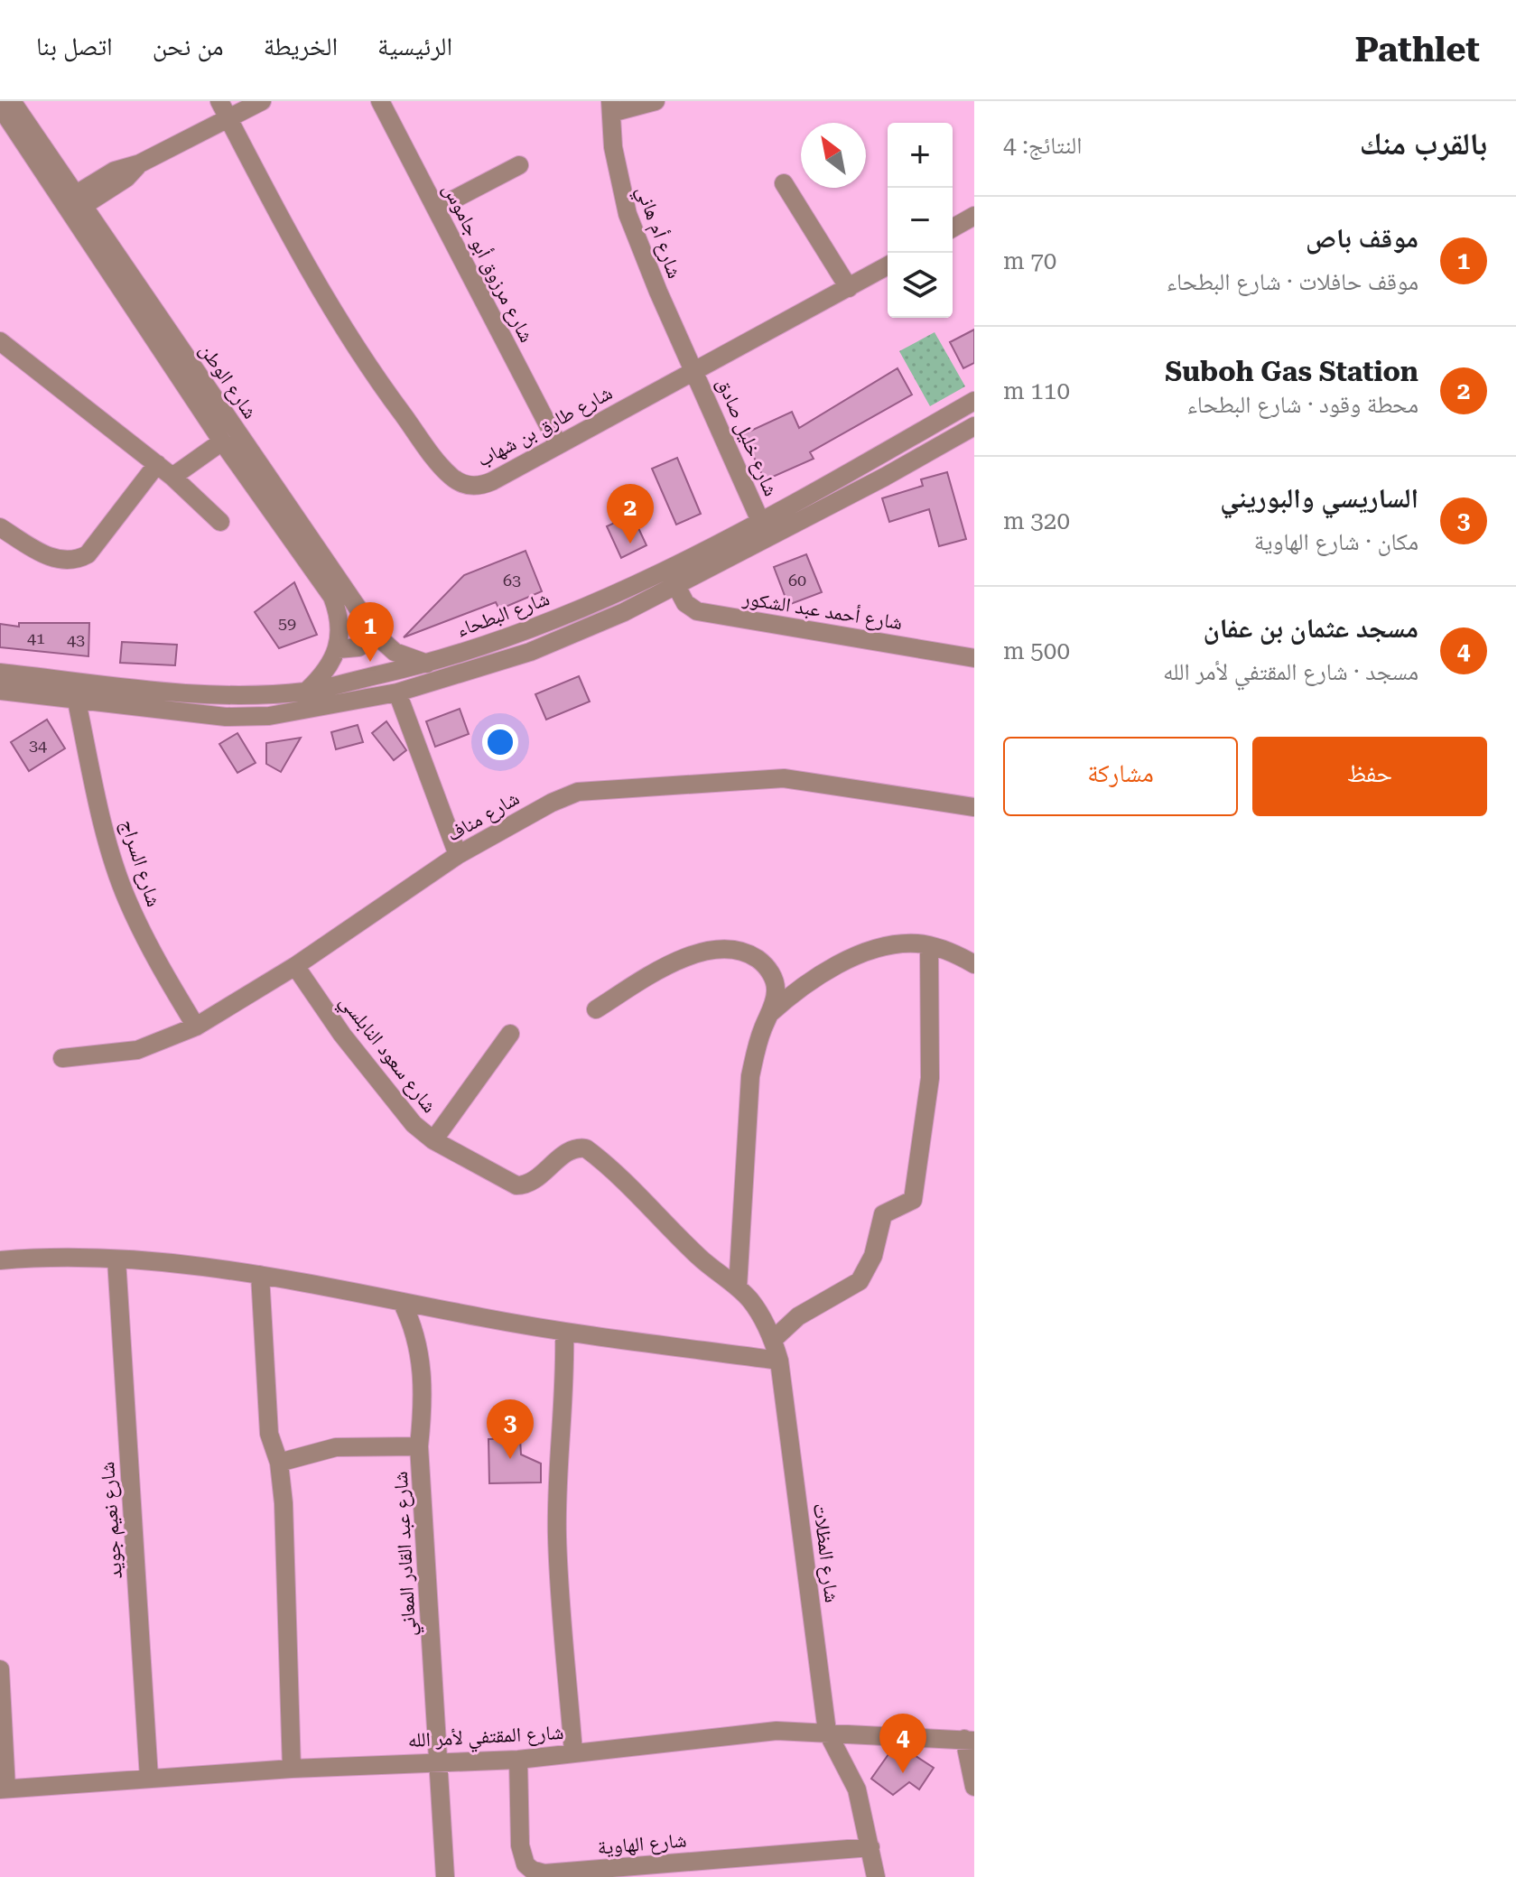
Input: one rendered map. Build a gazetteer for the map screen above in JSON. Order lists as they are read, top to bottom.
{
  "streets": {
    "street": [
      "شارع أم هاني",
      "شارع مرزوق أبو جاموس",
      "شارع الوطن",
      "شارع طارق بن شهاب",
      "شارع خليل صادق",
      "شارع أحمد عبد الشكور",
      "شارع البطحاء",
      "شارع مناف",
      "شارع السراج",
      "شارع سعود النابلسي",
      "شارع نعيم جويد",
      "شارع المظلات",
      "شارع عبد القادر المعاني",
      "شارع المقتفي لأمر الله",
      "شارع الهاوية"
    ]
  },
  "crossings": [
    ["شارع أم هاني", "شارع طارق بن شهاب"],
    ["شارع أم هاني", "شارع خليل صادق"],
    ["شارع مرزوق أبو جاموس", "شارع طارق بن شهاب"],
    ["شارع الوطن", "شارع البطحاء"],
    ["شارع طارق بن شهاب", "شارع خليل صادق"],
    ["شارع خليل صادق", "شارع البطحاء"],
    ["شارع أحمد عبد الشكور", "شارع البطحاء"],
    ["شارع البطحاء", "شارع السراج"],
    ["شارع مناف", "شارع السراج"],
    ["شارع مناف", "شارع سعود النابلسي"],
    ["شارع سعود النابلسي", "شارع المظلات"],
    ["شارع نعيم جويد", "شارع المقتفي لأمر الله"],
    ["شارع المظلات", "شارع المقتفي لأمر الله"],
    ["شارع المظلات", "شارع الهاوية"],
    ["شارع عبد القادر المعاني", "شارع المقتفي لأمر الله"],
    ["شارع المقتفي لأمر الله", "شارع الهاوية"]
  ],
  "house_numbers": [
    "63",
    "60",
    "59",
    "41",
    "43",
    "34"
  ],
  "north": "top left",
  "page": {
    "header": "Pathlet",
    "nav": [
      "الرئيسية",
      "الخريطة",
      "من نحن",
      "اتصل بنا"
    ],
    "heading": ["بالقرب منك", "النتائج: 4"],
    "map_buttons": ["+", "−"],
    "list": [
      {
        "mark": "1",
        "name": "موقف باص",
        "note": "موقف حافلات · شارع البطحاء",
        "value": "70 m"
      },
      {
        "mark": "2",
        "name": "Suboh Gas Station",
        "note": "محطة وقود · شارع البطحاء",
        "value": "110 m"
      },
      {
        "mark": "3",
        "name": "الساريسي والبوريني",
        "note": "مكان · شارع الهاوية",
        "value": "320 m"
      },
      {
        "mark": "4",
        "name": "مسجد عثمان بن عفان",
        "note": "مسجد · شارع المقتفي لأمر الله",
        "value": "500 m"
      }
    ],
    "pins": [
      "2",
      "1",
      "3",
      "4"
    ],
    "buttons": ["حفظ", "مشاركة"]
  }
}
